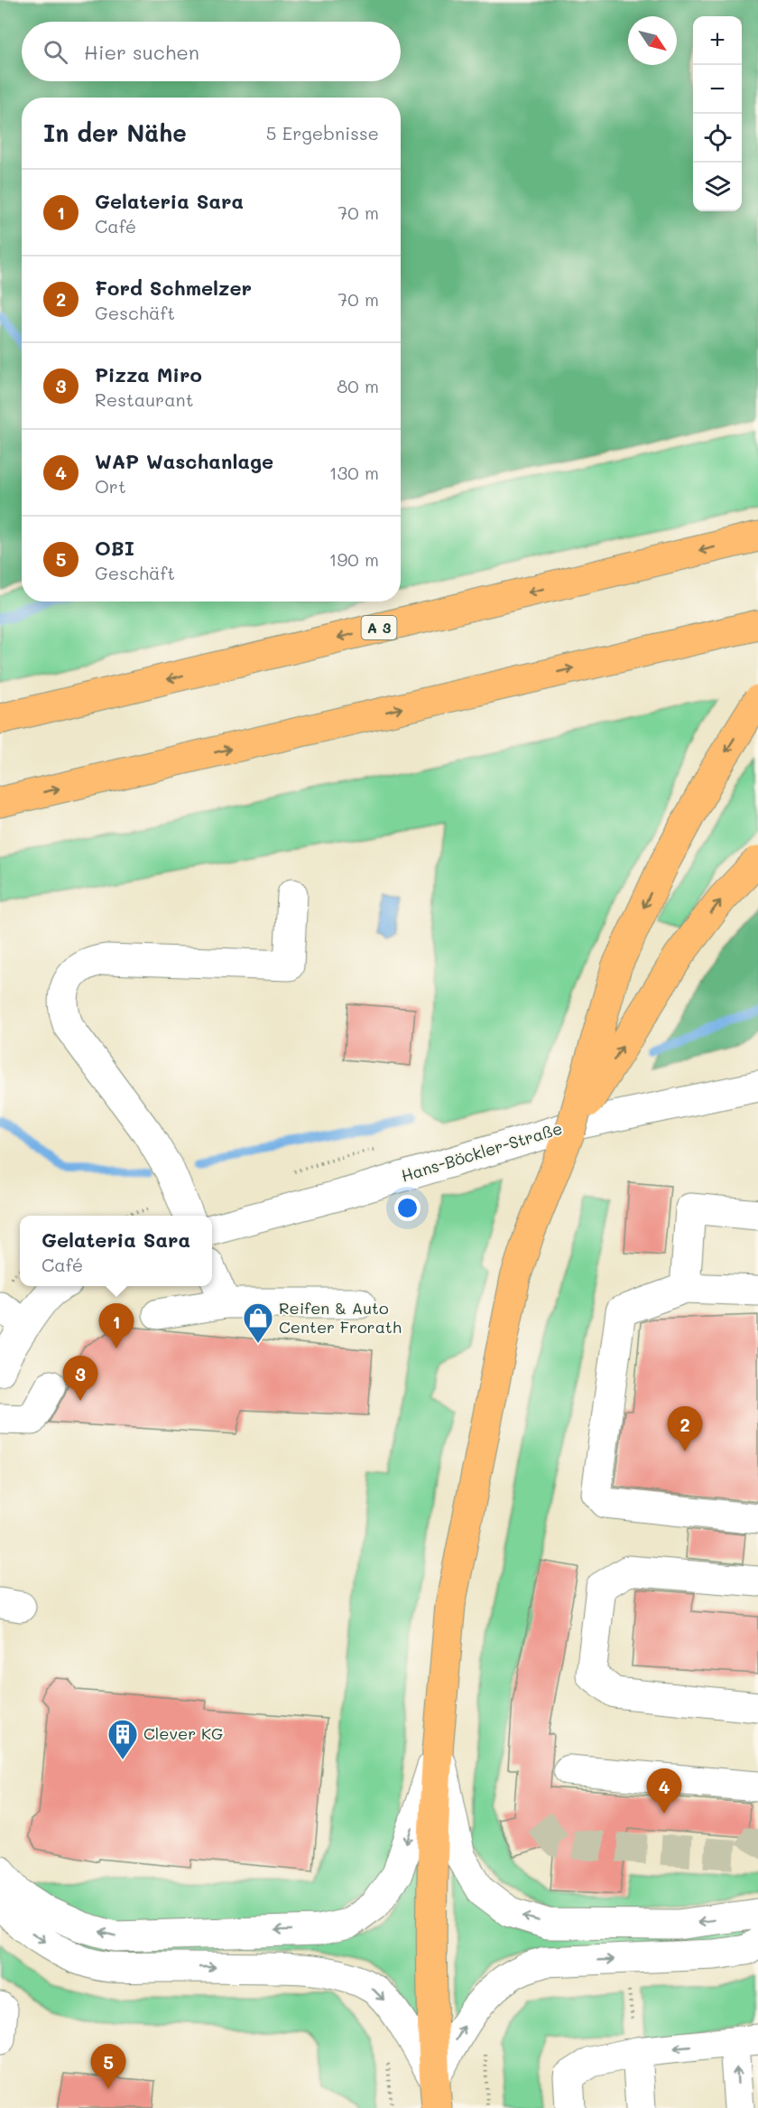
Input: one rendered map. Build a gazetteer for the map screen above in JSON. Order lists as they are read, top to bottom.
{
  "streets": {
    "main road": ["A 3"],
    "street": ["Hans-Böckler-Straße"]
  },
  "places": {
    "shop": ["Reifen & Auto Center Frorath"],
    "building": ["Clever KG"]
  },
  "north": "bottom right",
  "page": {
    "map_buttons": ["+", "−"],
    "search": "Hier suchen",
    "heading": ["In der Nähe", "5 Ergebnisse"],
    "list": [
      {
        "mark": "1",
        "name": "Gelateria Sara",
        "note": "Café",
        "value": "70 m"
      },
      {
        "mark": "2",
        "name": "Ford Schmelzer",
        "note": "Geschäft",
        "value": "70 m"
      },
      {
        "mark": "3",
        "name": "Pizza Miro",
        "note": "Restaurant",
        "value": "80 m"
      },
      {
        "mark": "4",
        "name": "WAP Waschanlage",
        "note": "Ort",
        "value": "130 m"
      },
      {
        "mark": "5",
        "name": "OBI",
        "note": "Geschäft",
        "value": "190 m"
      }
    ],
    "popup": ["Gelateria Sara", "Café"],
    "pins": [
      "1",
      "3",
      "2",
      "4",
      "5"
    ]
  }
}
